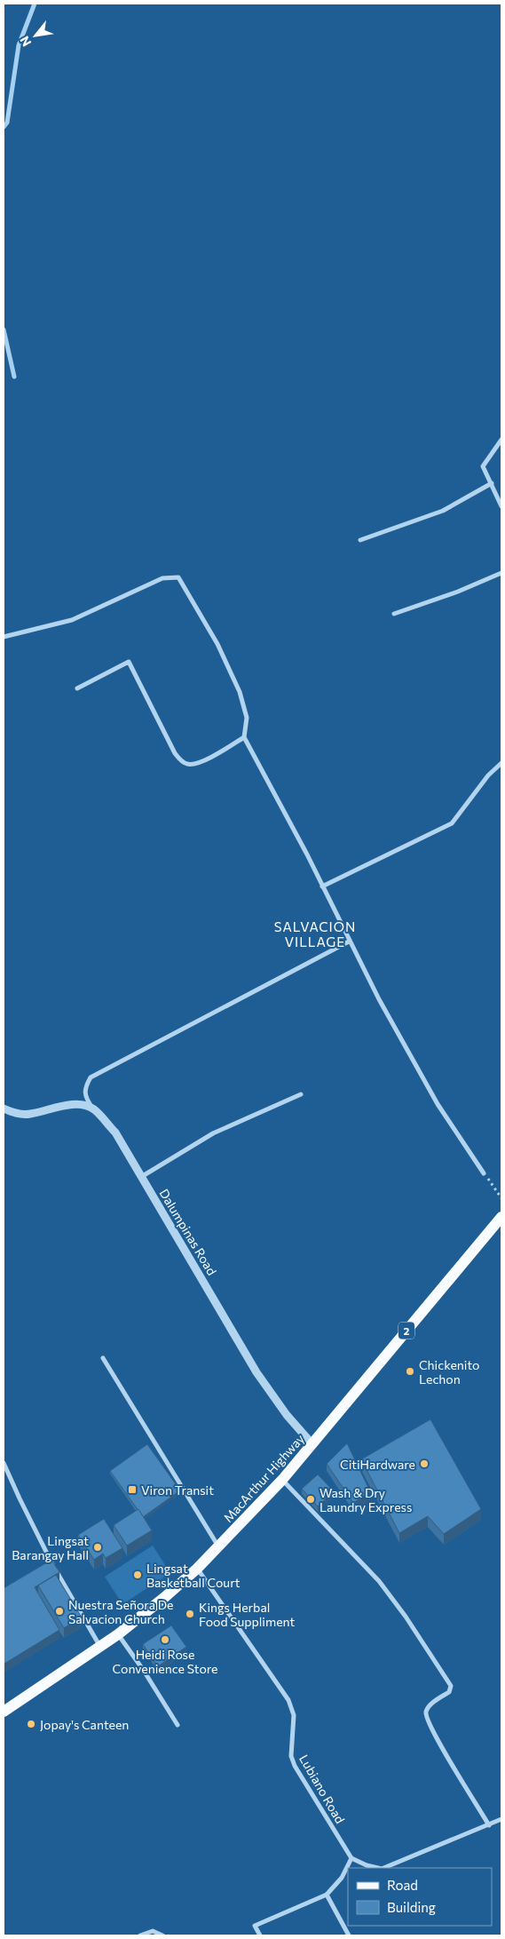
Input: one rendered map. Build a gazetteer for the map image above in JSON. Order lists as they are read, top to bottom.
{
  "streets": {
    "main road": ["2", "MacArthur Highway"],
    "street": ["Dalumpinas Road", "Lubiano Road"]
  },
  "crossings": [
    ["Dalumpinas Road", "MacArthur Highway"],
    ["MacArthur Highway", "Lubiano Road"]
  ],
  "districts": ["SALVACION VILLAGE"],
  "places": {
    "other": [
      "Chickenito Lechon",
      "CitiHardware",
      "Wash & Dry Laundry Express",
      "Lingsat Barangay Hall",
      "Lingsat Basketball Court",
      "Nuestra Señora De Salvacion Church",
      "Kings Herbal Food Suppliment",
      "Heidi Rose Convenience Store",
      "Jopay's Canteen"
    ],
    "transit": ["Viron Transit"]
  },
  "legend": ["Road", "Building"],
  "north": "bottom left"
}
